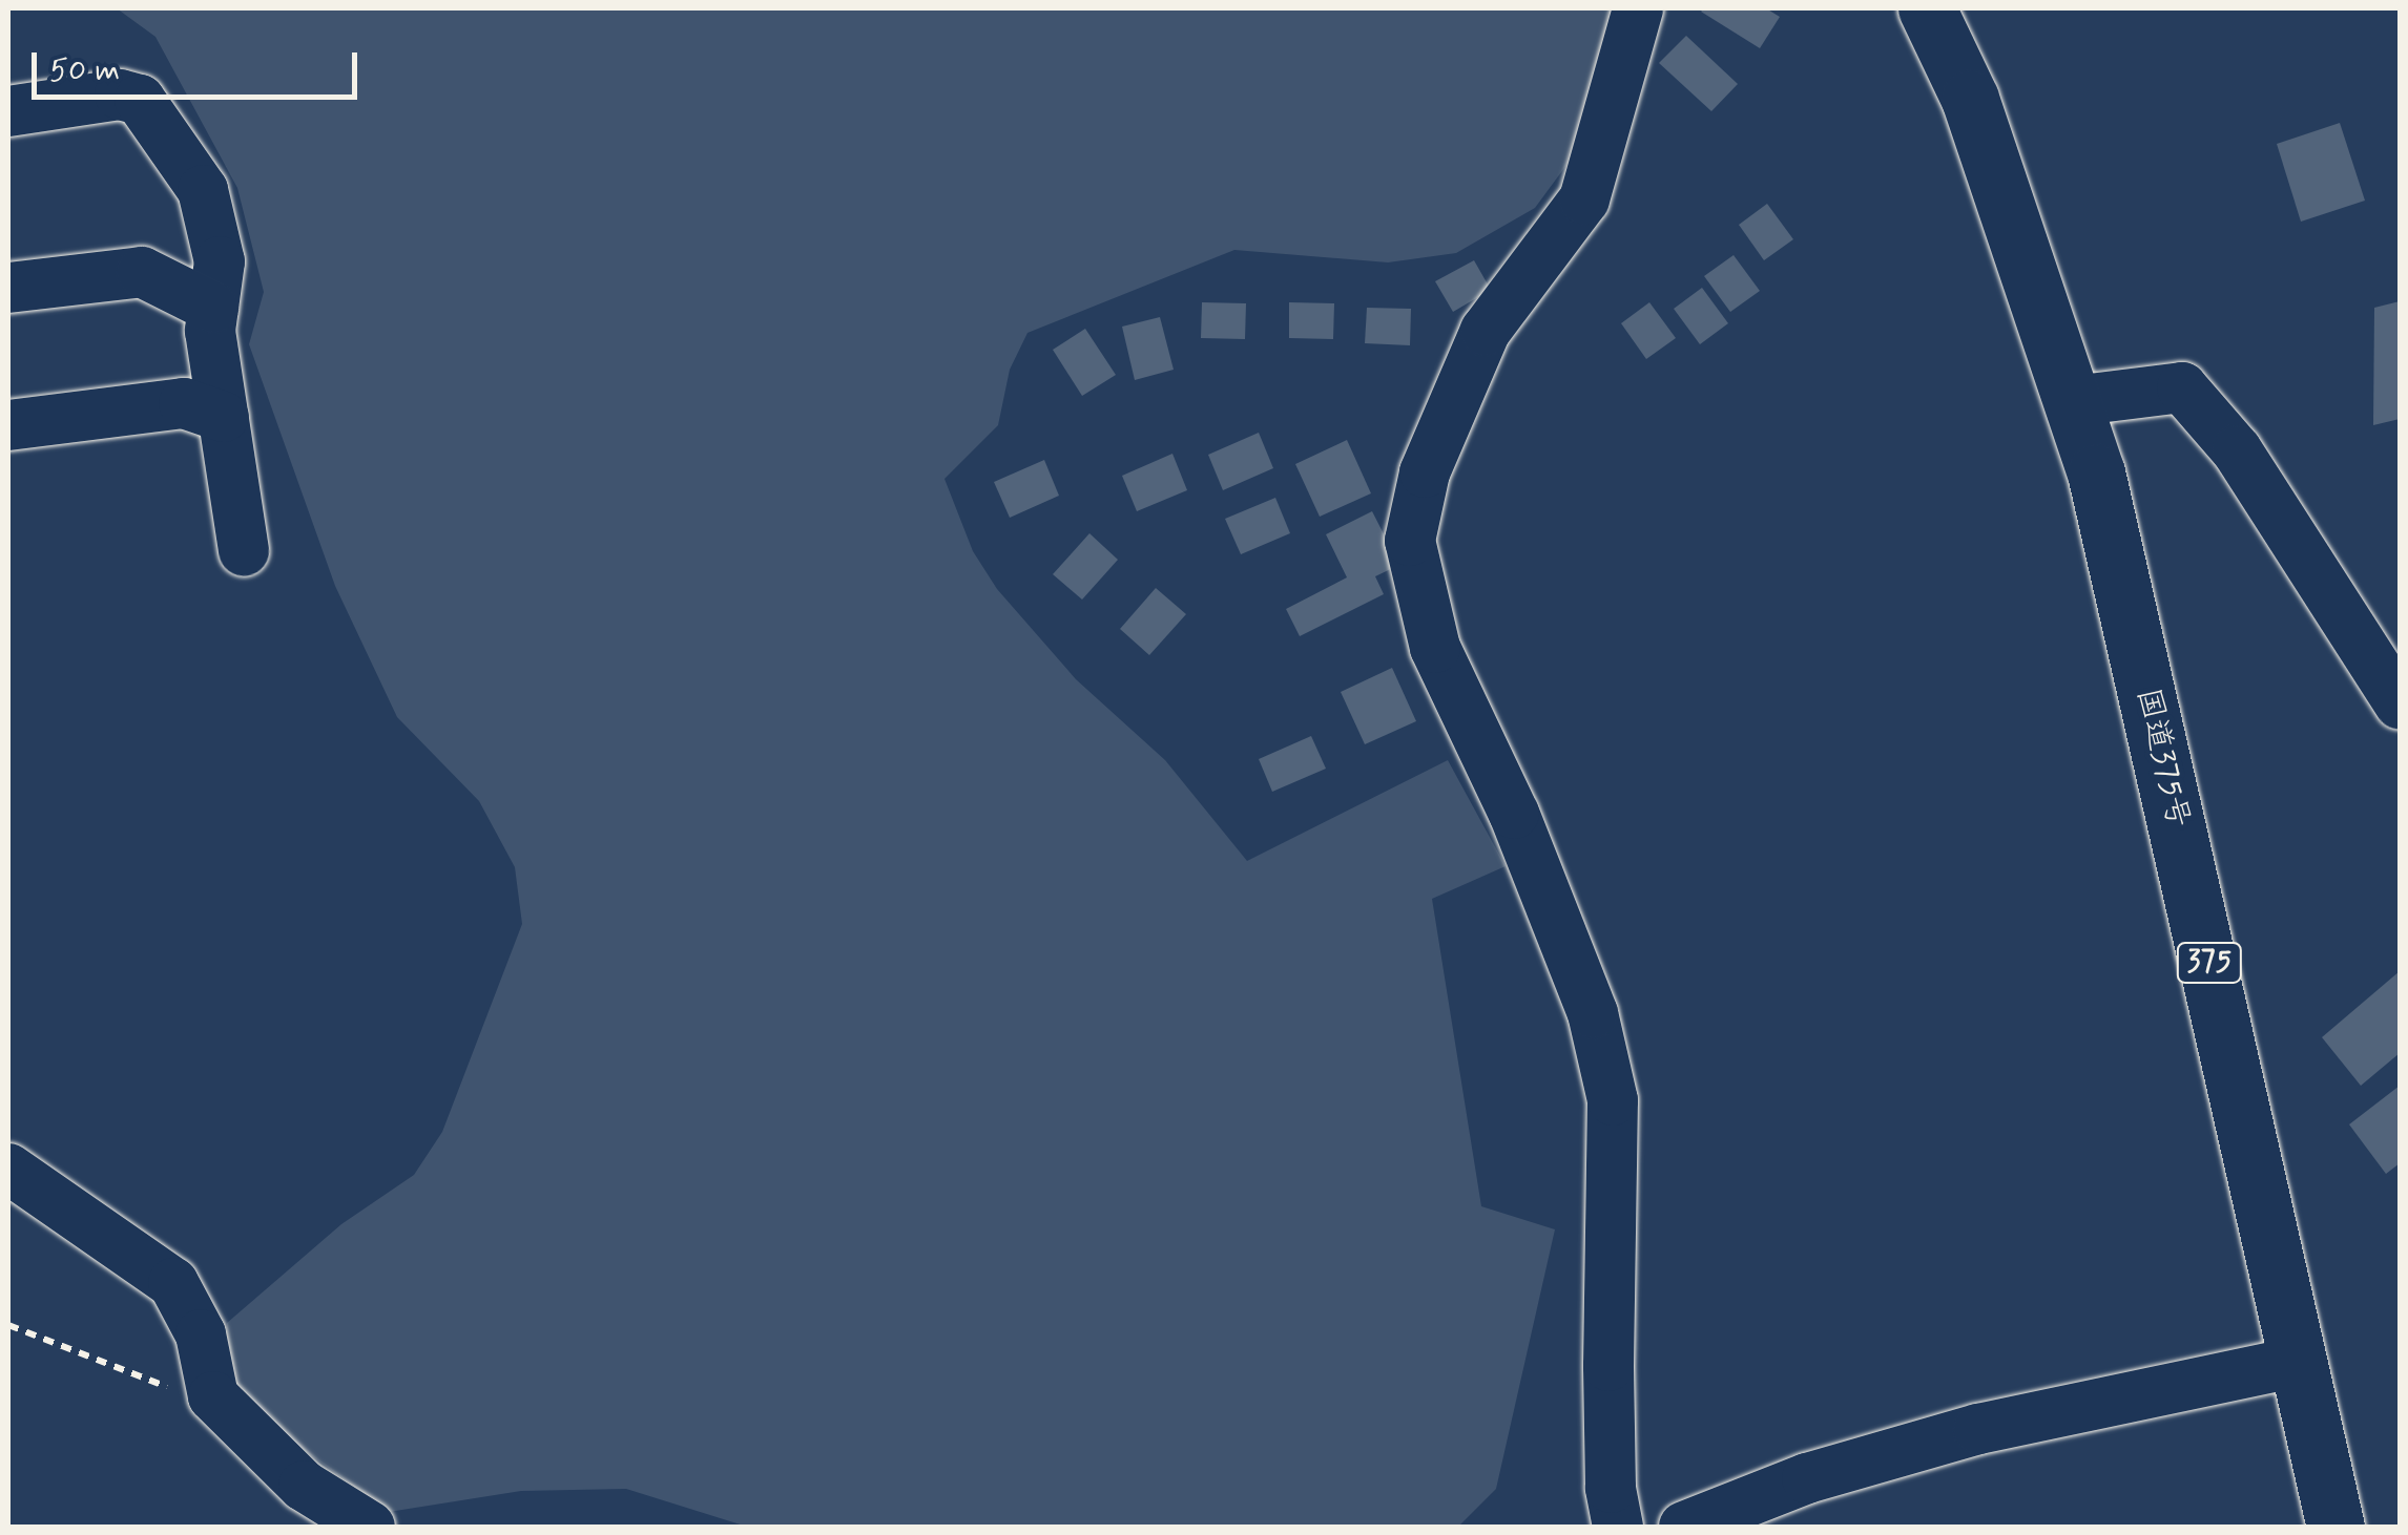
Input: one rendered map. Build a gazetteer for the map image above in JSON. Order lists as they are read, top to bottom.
{
  "streets": {
    "highway": ["国道375号", "375"]
  },
  "scale_bar": "50 m"
}
